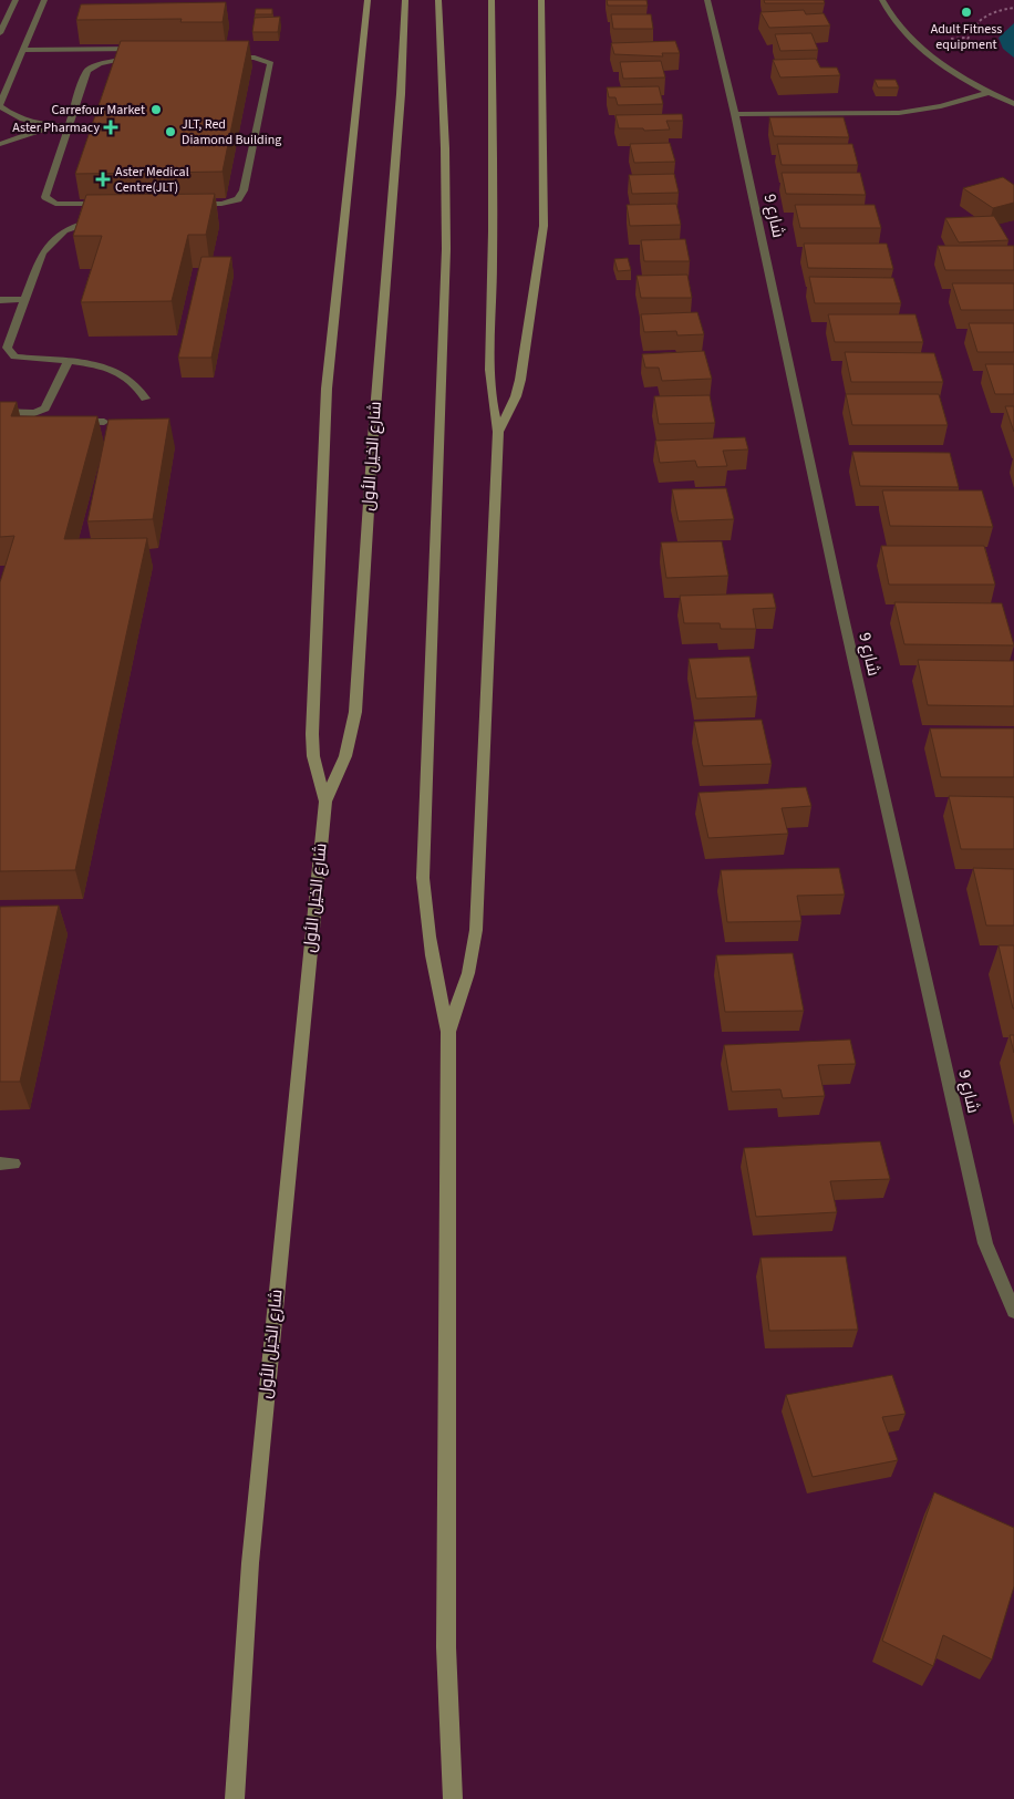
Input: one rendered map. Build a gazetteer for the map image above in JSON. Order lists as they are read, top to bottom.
{
  "streets": {
    "main road": ["شارع الخيل الأول"],
    "street": ["شارع 9"]
  },
  "places": {
    "other": ["Adult Fitness equipment", "Carrefour Market", "JLT, Red Diamond Building"],
    "health": ["Aster Pharmacy", "Aster Medical Centre(JLT)"]
  }
}
